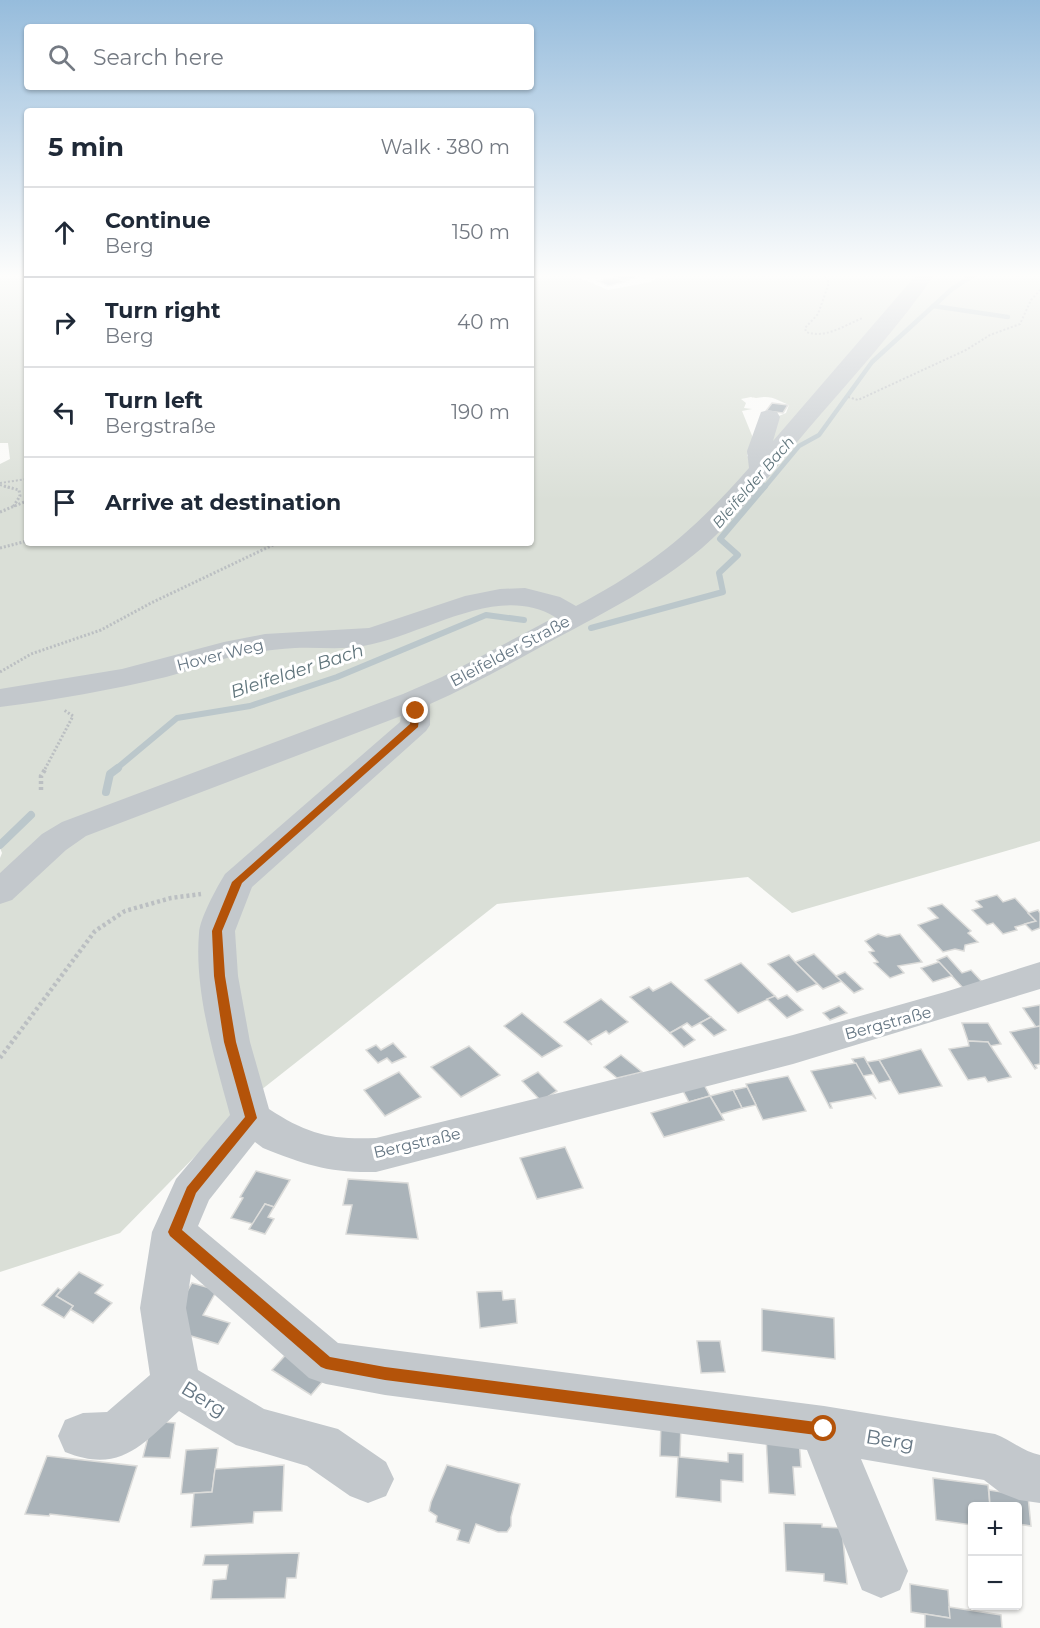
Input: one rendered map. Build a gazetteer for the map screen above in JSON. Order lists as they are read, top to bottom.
{
  "streets": {
    "street": [
      "Bleifelder Straße",
      "Hover Weg",
      "Bergstraße",
      "Berg"
    ]
  },
  "crossings": [
    ["Bleifelder Straße", "Hover Weg"],
    ["Bergstraße", "Berg"]
  ],
  "water": ["Bleifelder Bach"],
  "page": {
    "search": "Search here",
    "heading": ["5 min", "Walk · 380 m"],
    "list": [
      ["Continue", "Berg", "150 m"],
      ["Turn right", "Berg", "40 m"],
      ["Turn left", "Bergstraße", "190 m"],
      "Arrive at destination"
    ],
    "map_buttons": ["+", "−"]
  }
}
